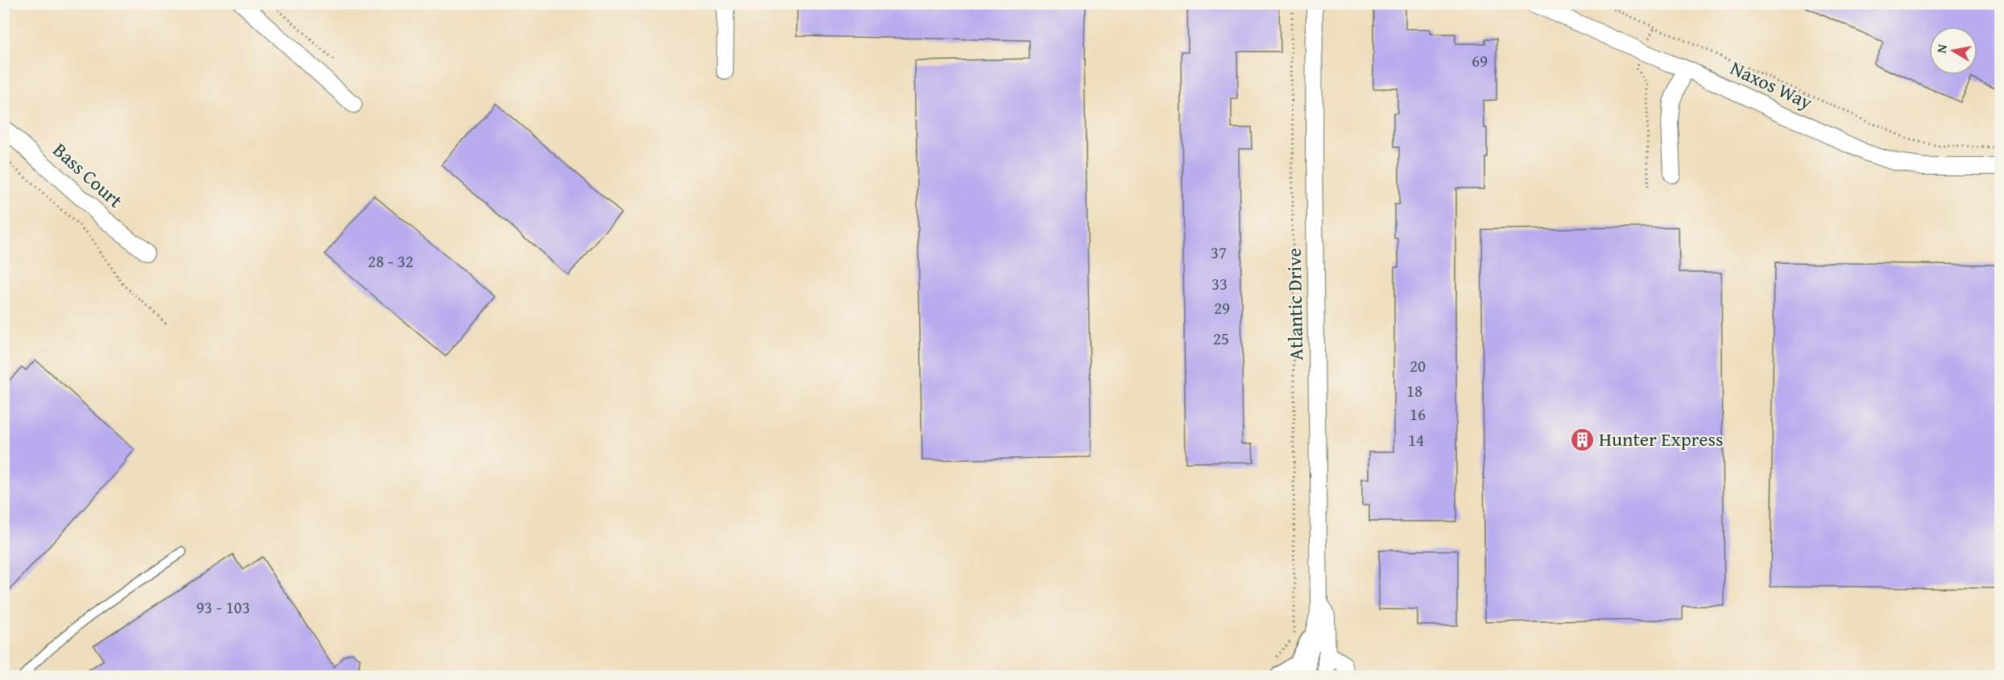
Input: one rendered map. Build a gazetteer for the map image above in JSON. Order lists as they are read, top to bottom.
{
  "streets": {
    "street": ["Naxos Way", "Bass Court", "Atlantic Drive"]
  },
  "places": {
    "building": ["Hunter Express"]
  },
  "house_numbers": [
    "69",
    "37",
    "28 - 32",
    "33",
    "29",
    "25",
    "20",
    "18",
    "16",
    "14",
    "93 - 103"
  ],
  "north": "left"
}
